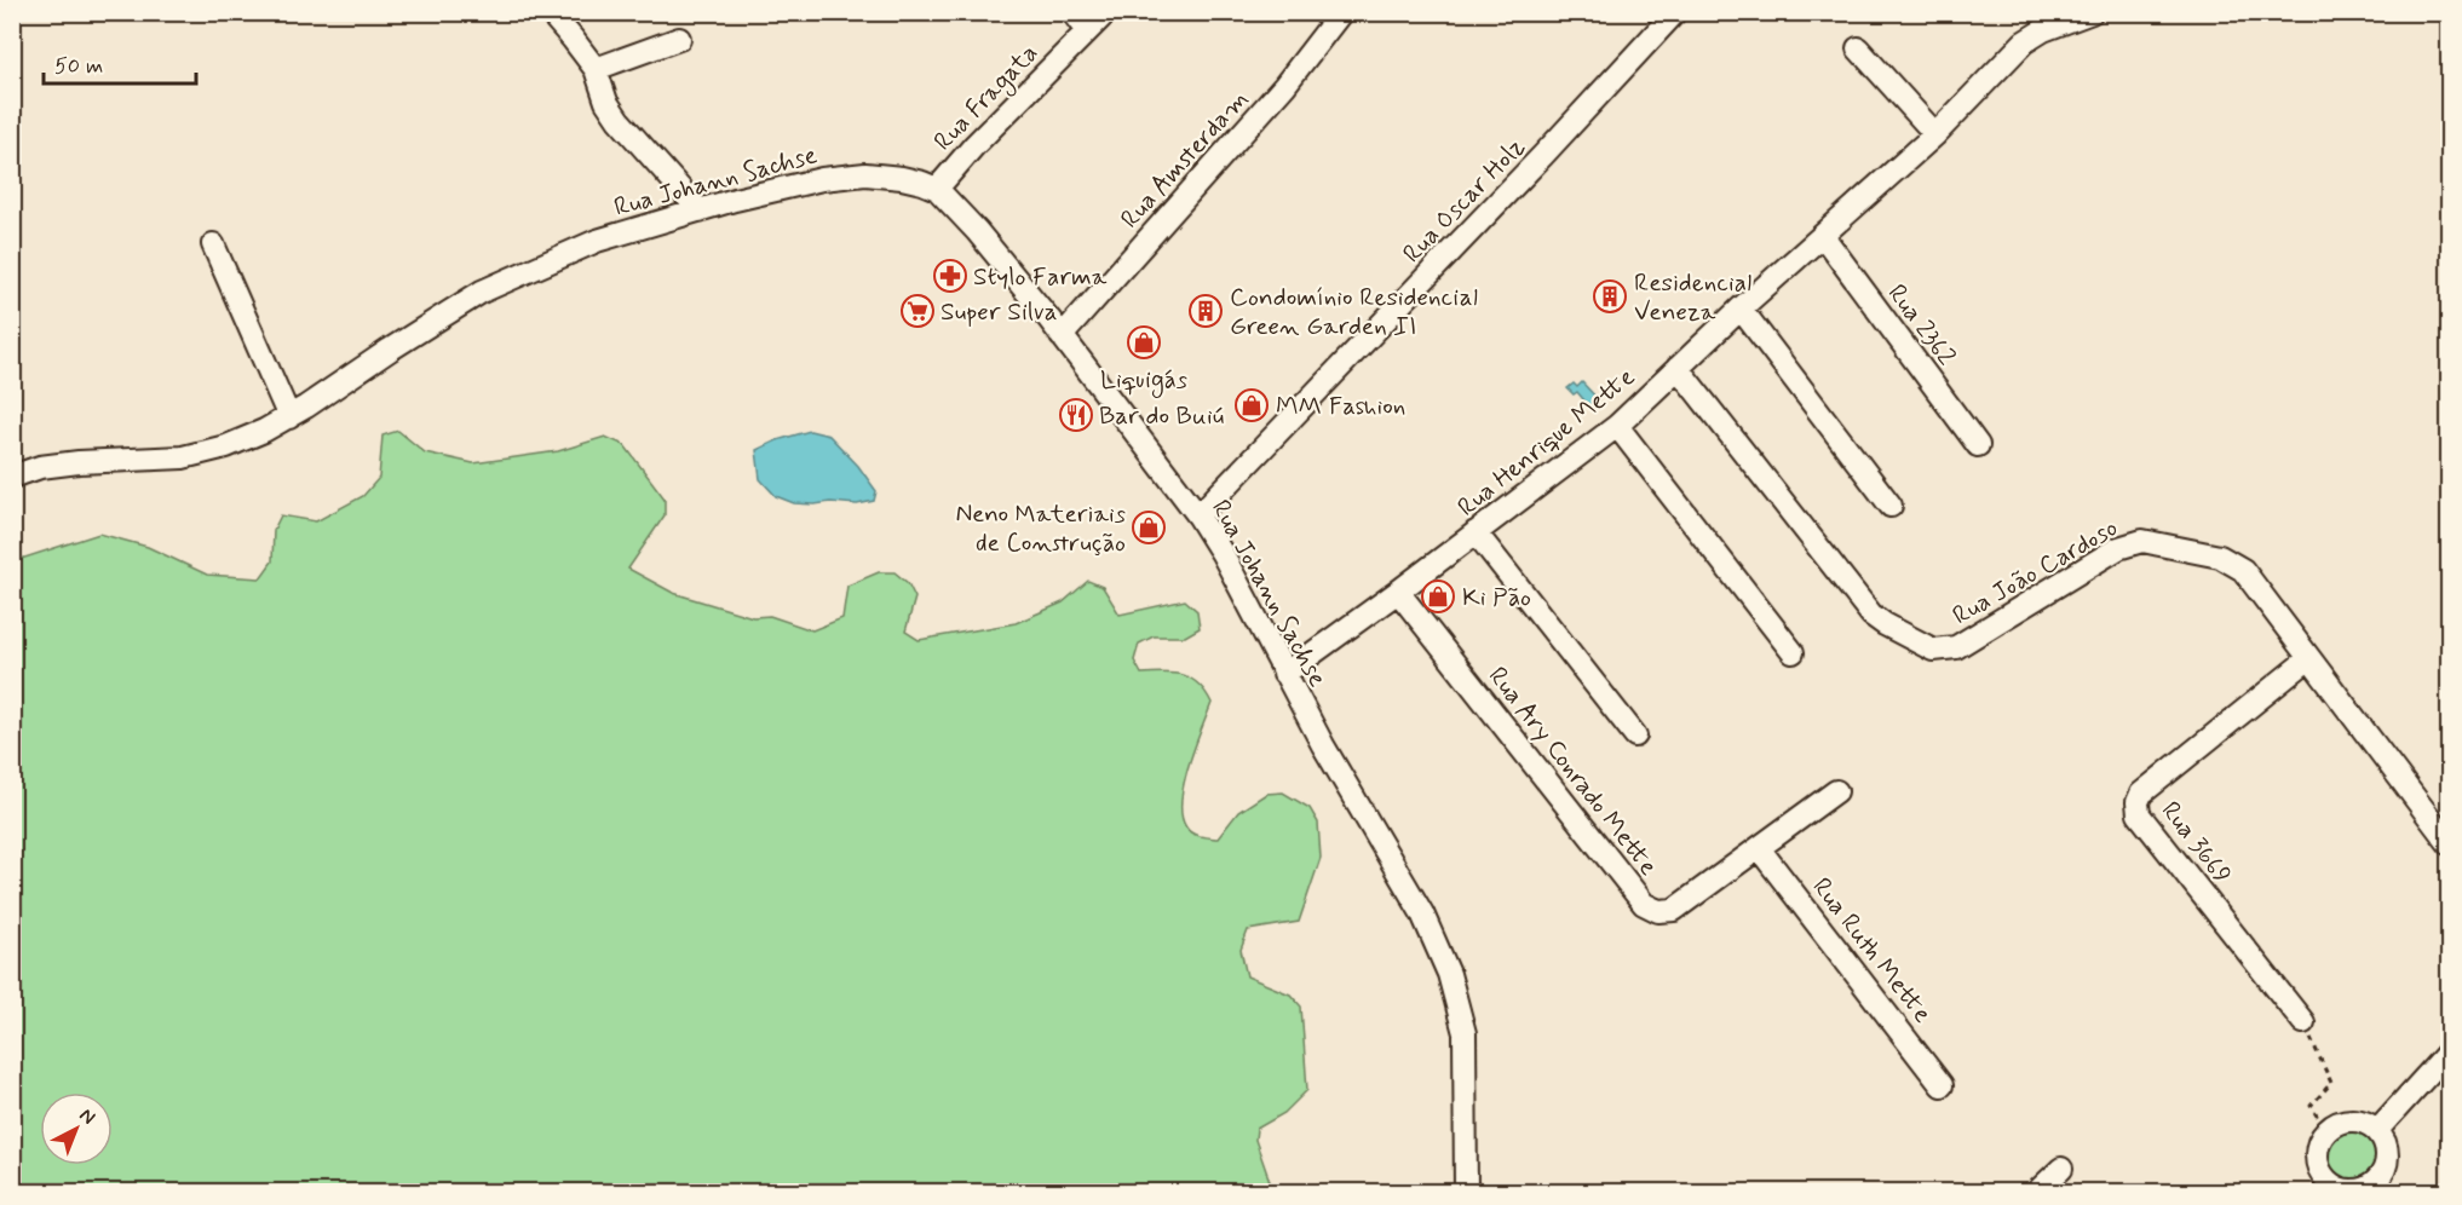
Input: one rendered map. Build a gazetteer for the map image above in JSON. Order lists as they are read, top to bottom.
{
  "streets": {
    "street": [
      "Rua Fragata",
      "Rua Amsterdam",
      "Rua Johann Sachse",
      "Rua Oscar Holz",
      "Rua 2362",
      "Rua Henrique Mette",
      "Rua João Cardoso",
      "Rua Ary Conrado Mette",
      "Rua 3669",
      "Rua Ruth Mette"
    ]
  },
  "crossings": [
    ["Rua Fragata", "Rua Johann Sachse"],
    ["Rua Amsterdam", "Rua Johann Sachse"],
    ["Rua Johann Sachse", "Rua Oscar Holz"],
    ["Rua Johann Sachse", "Rua Henrique Mette"],
    ["Rua 2362", "Rua Henrique Mette"],
    ["Rua Henrique Mette", "Rua João Cardoso"],
    ["Rua Henrique Mette", "Rua Ary Conrado Mette"],
    ["Rua João Cardoso", "Rua 3669"],
    ["Rua Ary Conrado Mette", "Rua Ruth Mette"]
  ],
  "places": {
    "pharmacy": ["Stylo Farma"],
    "building": ["Residencial Veneza", "Condomínio Residencial Green Garden II"],
    "supermarket": ["Super Silva"],
    "shop": [
      "Liquigás",
      "MM Fashion",
      "Neno Materiais de Construção",
      "Ki Pão"
    ],
    "restaurant": ["Bar do Buiú"]
  },
  "scale_bar": "50 m",
  "north": "top right"
}
